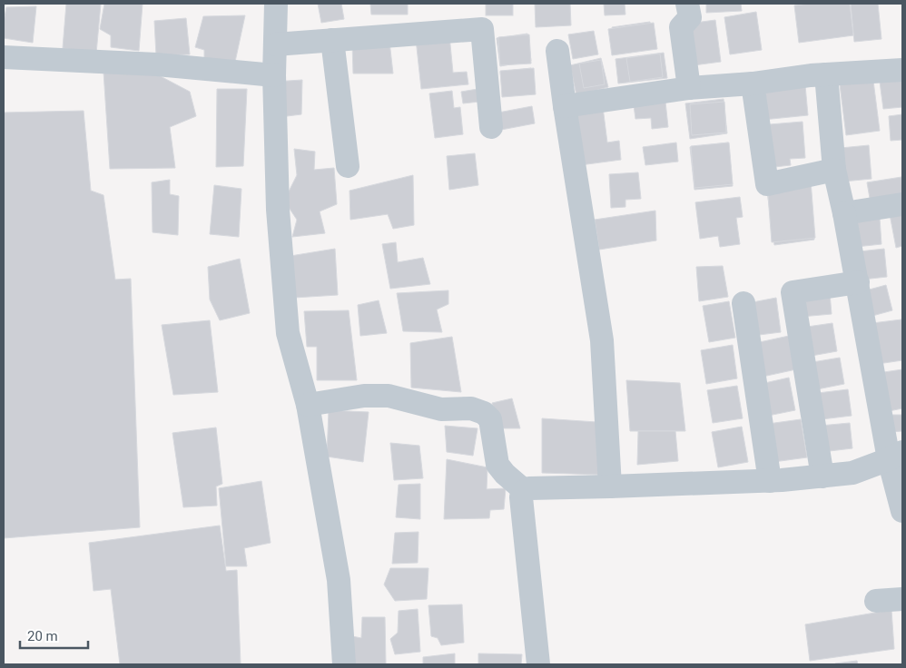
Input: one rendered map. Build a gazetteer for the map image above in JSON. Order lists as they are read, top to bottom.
{
  "scale_bar": "20 m"
}
